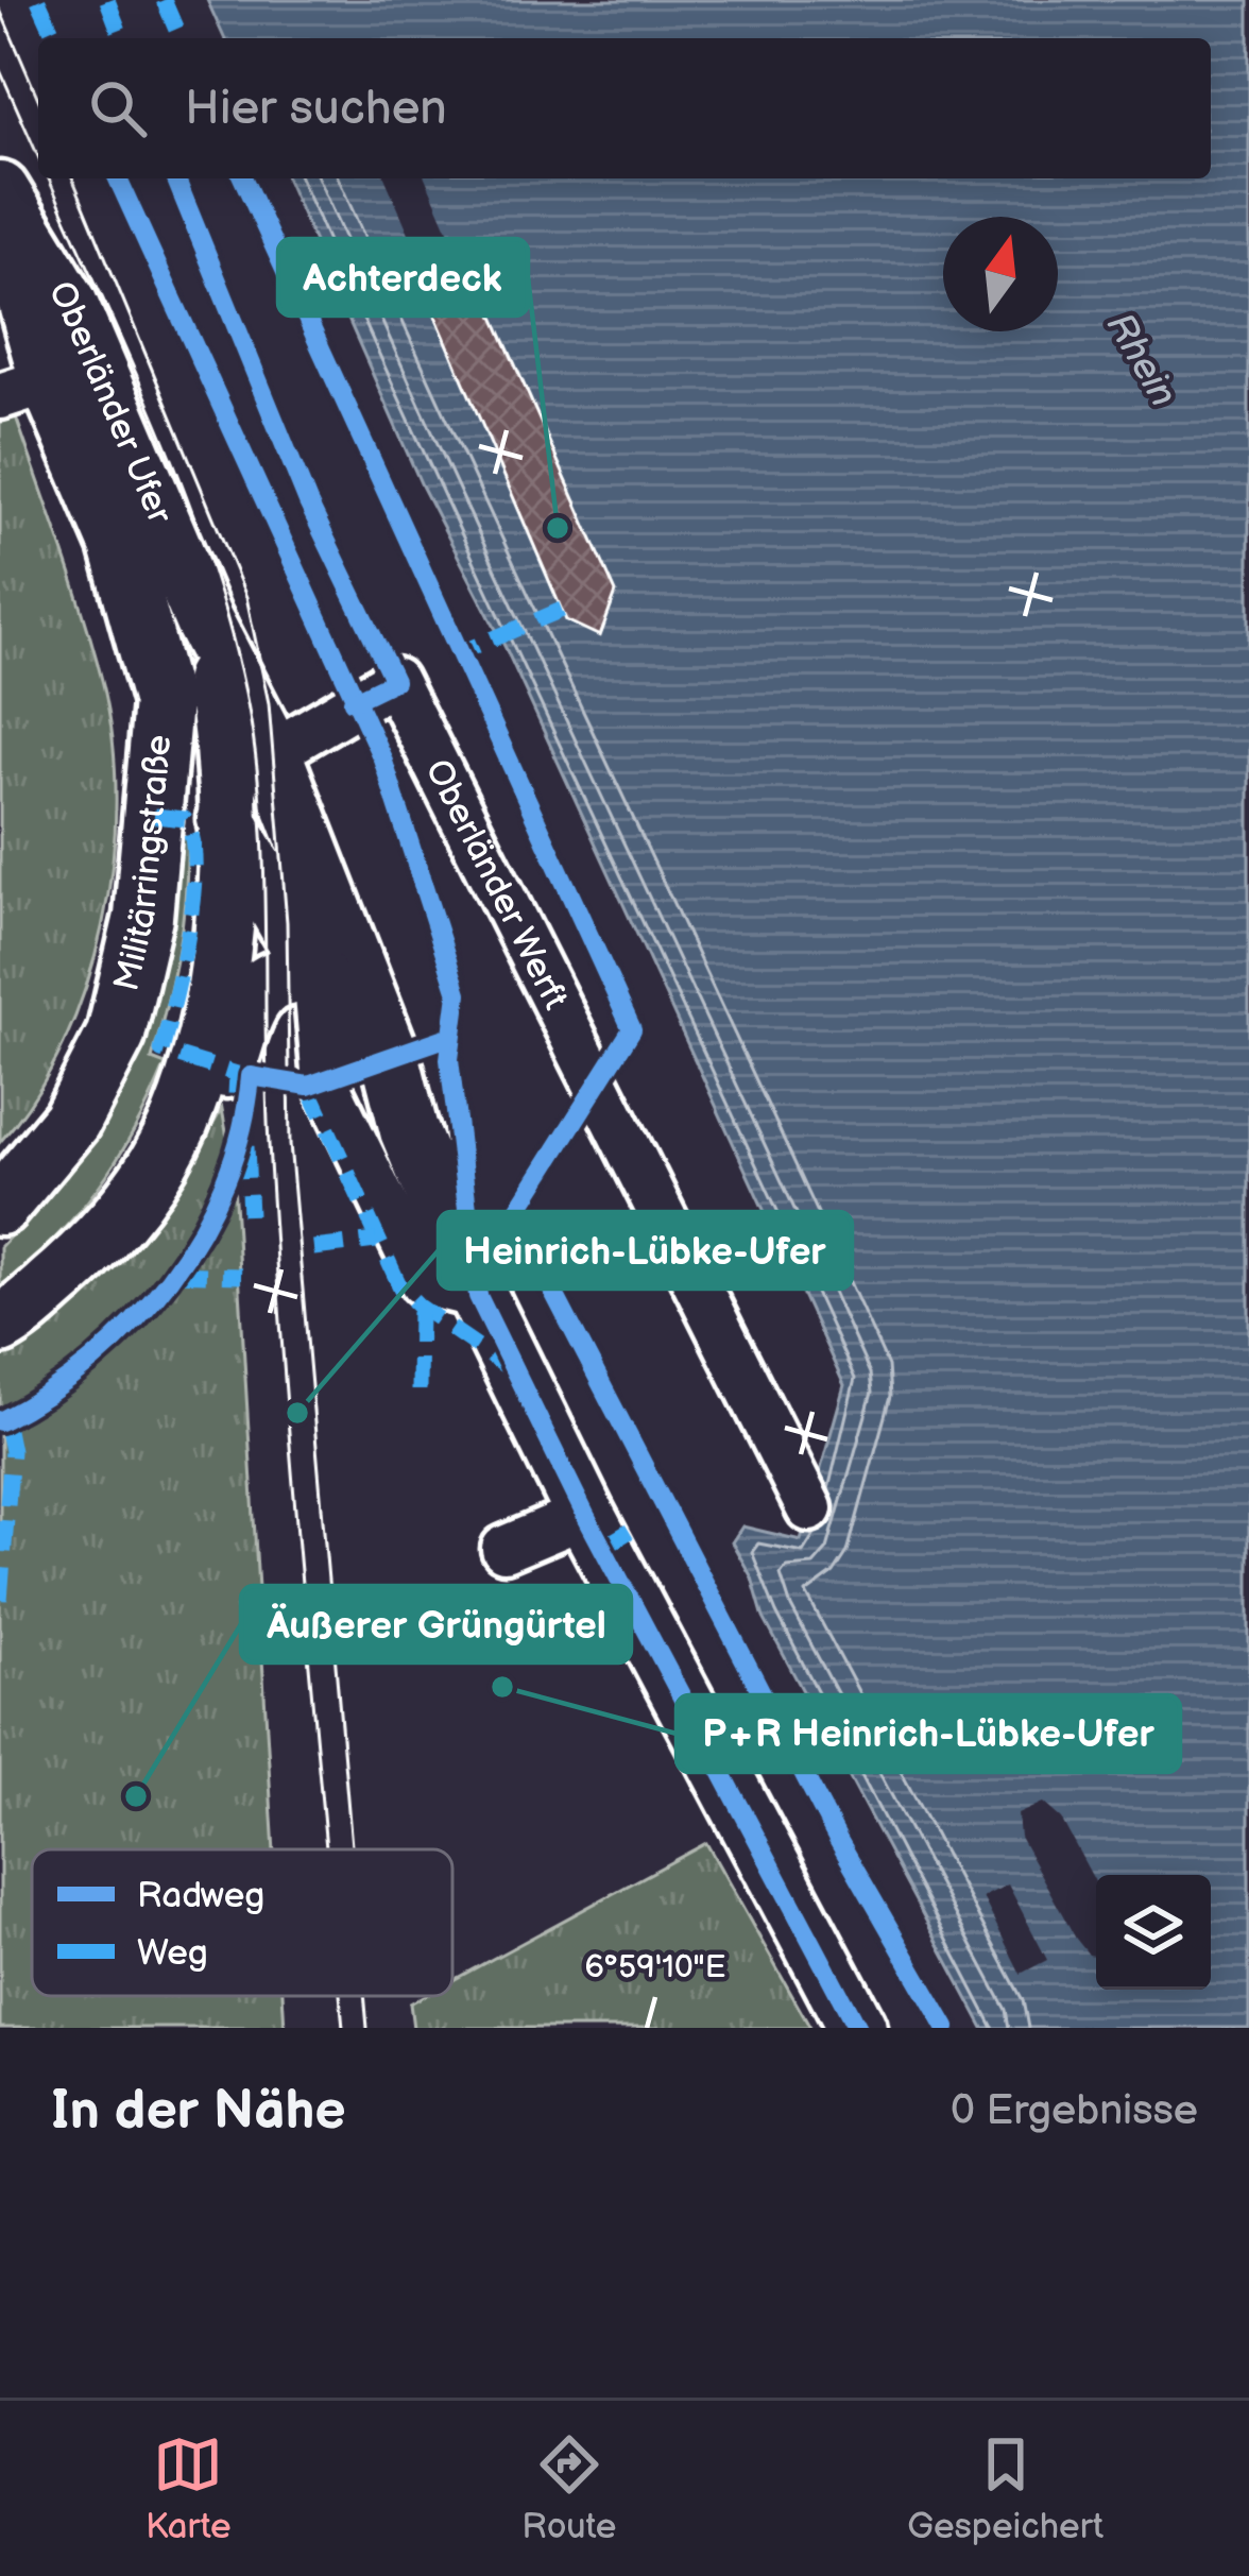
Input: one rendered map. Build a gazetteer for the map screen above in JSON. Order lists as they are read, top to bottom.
{
  "streets": {
    "main road": ["Oberländer Ufer", "Militärringstraße"],
    "lane": ["Oberländer Werft"]
  },
  "crossings": [
    ["Oberländer Ufer", "Militärringstraße"]
  ],
  "water": ["Rhein"],
  "places": [
    "Achterdeck",
    "Heinrich-Lübke-Ufer",
    "P+R Heinrich-Lübke-Ufer",
    "Äußerer Grüngürtel"
  ],
  "legend": ["Radweg", "Weg"],
  "north": "top",
  "page": {
    "search": "Hier suchen",
    "heading": ["In der Nähe", "0 Ergebnisse"],
    "nav": ["Karte", "Route", "Gespeichert"]
  },
  "coordinates": ["6°59'10\"E"]
}
